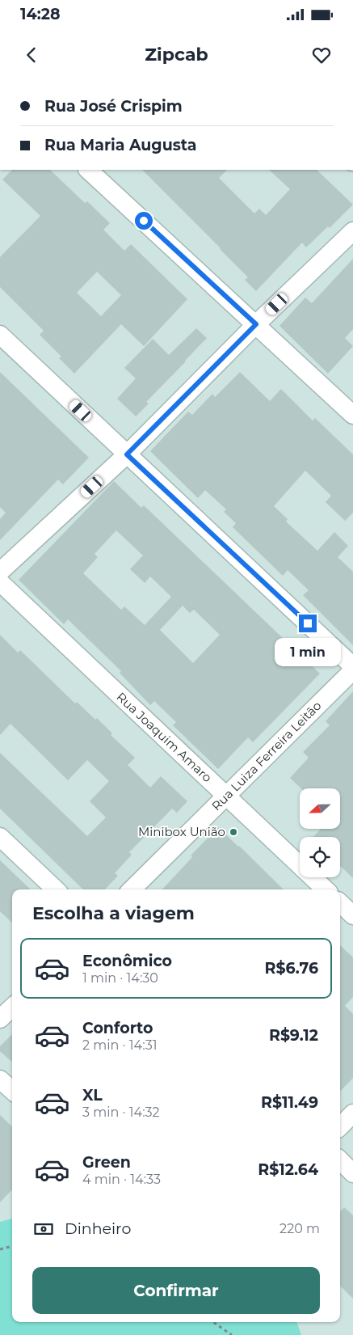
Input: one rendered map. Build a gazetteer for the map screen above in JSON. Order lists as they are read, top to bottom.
{
  "streets": {
    "street": ["Rua Joaquim Amaro", "Rua Luiza Ferreira Leitão"]
  },
  "crossings": [
    ["Rua Joaquim Amaro", "Rua Luiza Ferreira Leitão"]
  ],
  "places": ["Minibox União"],
  "north": "left",
  "page": {
    "status": "14:28",
    "header": "Zipcab",
    "banner": ["Rua José Crispim", "Rua Maria Augusta"],
    "bubble": "1 min",
    "heading": "Escolha a viagem",
    "list": [
      {
        "name": "Econômico",
        "note": "1 min · 14:30",
        "value": "R$6.76"
      },
      {
        "name": "Conforto",
        "note": "2 min · 14:31",
        "value": "R$9.12"
      },
      {
        "name": "XL",
        "note": "3 min · 14:32",
        "value": "R$11.49"
      },
      {
        "name": "Green",
        "note": "4 min · 14:33",
        "value": "R$12.64"
      }
    ],
    "pay": ["Dinheiro", "220 m"],
    "buttons": "Confirmar"
  }
}
